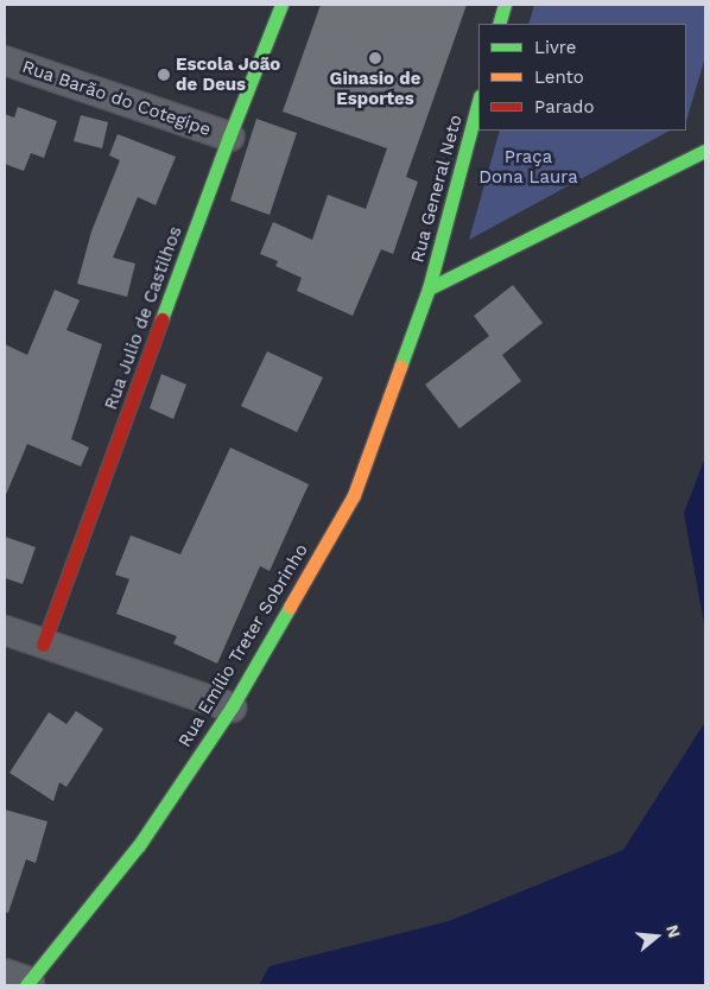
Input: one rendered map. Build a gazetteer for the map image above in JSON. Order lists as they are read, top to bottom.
{
  "streets": {
    "main road": ["Rua General Neto", "Rua Julio de Castilhos", "Rua Emílio Treter Sobrinho"],
    "street": ["Rua Barão do Cotegipe"]
  },
  "crossings": [
    ["Rua Barão do Cotegipe", "Rua Julio de Castilhos"],
    ["Rua General Neto", "Rua Emílio Treter Sobrinho"]
  ],
  "parks": ["Praça Dona Laura"],
  "places": ["Ginasio de Esportes", "Escola João de Deus"],
  "legend": ["Livre", "Lento", "Parado"],
  "north": "right"
}
